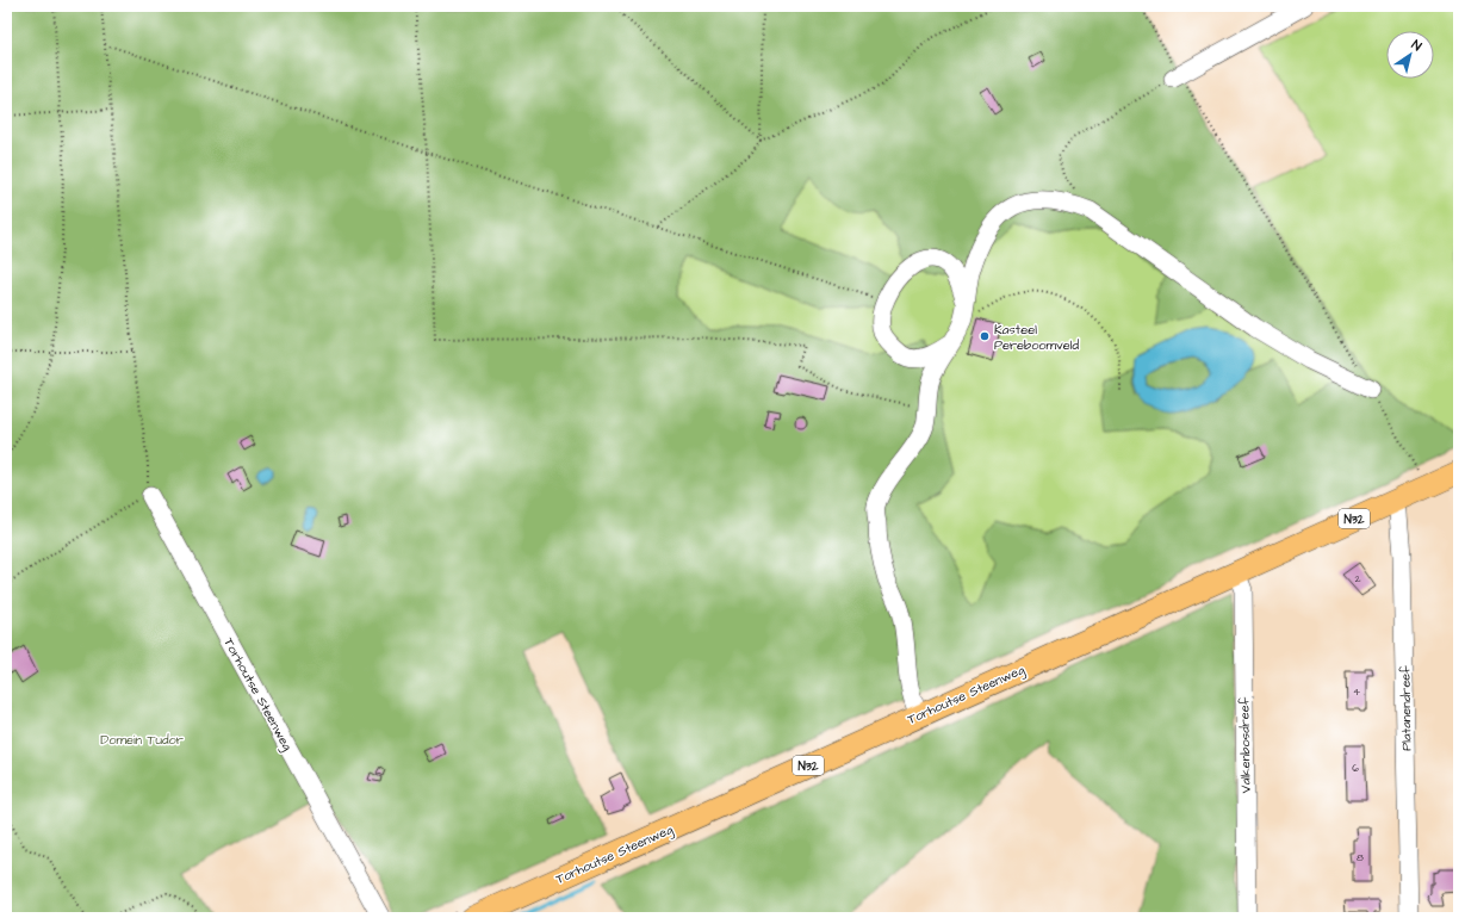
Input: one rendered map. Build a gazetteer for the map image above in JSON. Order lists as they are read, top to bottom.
{
  "streets": {
    "main road": ["N32", "Torhoutse Steenweg"],
    "street": ["Platanendreef", "Valkenbosdreef"]
  },
  "crossings": [
    ["Torhoutse Steenweg", "Platanendreef"],
    ["Torhoutse Steenweg", "Valkenbosdreef"]
  ],
  "parks": ["Domein Tudor"],
  "places": ["Kasteel Pereboomveld"],
  "house_numbers": [
    "2",
    "4",
    "6",
    "8"
  ],
  "north": "top right"
}
